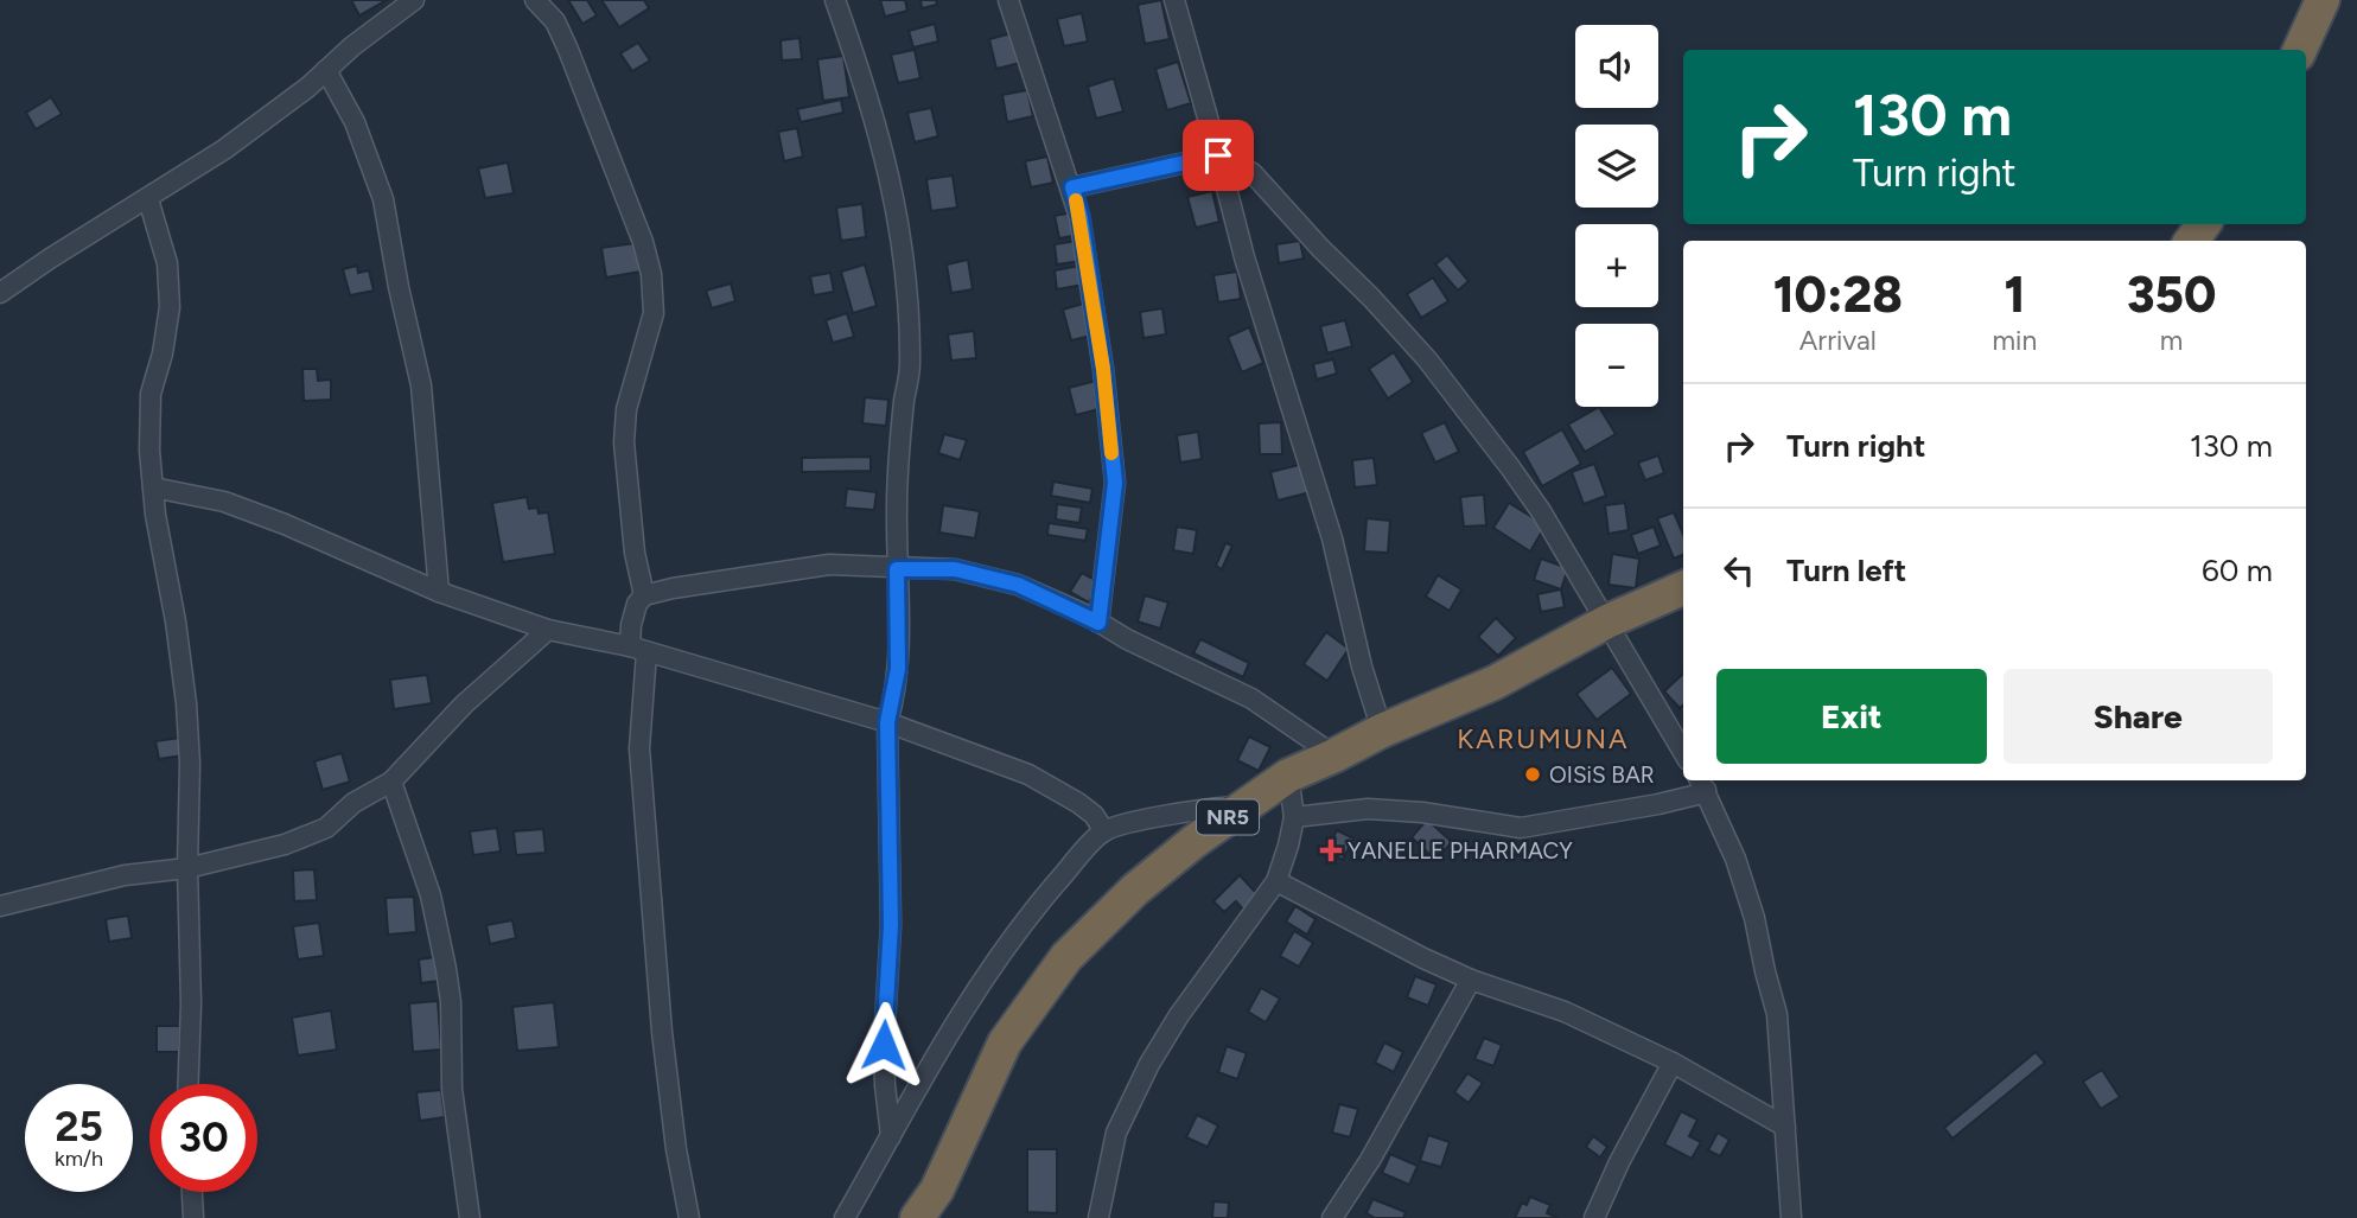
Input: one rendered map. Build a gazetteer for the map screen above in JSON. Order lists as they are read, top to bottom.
{
  "streets": {
    "highway": ["NR5"]
  },
  "districts": ["KARUMUNA"],
  "places": {
    "other": ["OISiS BAR"],
    "health": ["YANELLE PHARMACY"]
  },
  "page": {
    "map_buttons": ["+", "−"],
    "turn": ["130 m", "Turn right"],
    "eta": [
      "10:28",
      "Arrival",
      "1",
      "min",
      "350",
      "m"
    ],
    "list": [
      {
        "name": "Turn right",
        "value": "130 m"
      },
      {
        "name": "Turn left",
        "value": "60 m"
      }
    ],
    "buttons": ["Exit", "Share"],
    "speed": "25 km/h",
    "limit": "30"
  }
}
